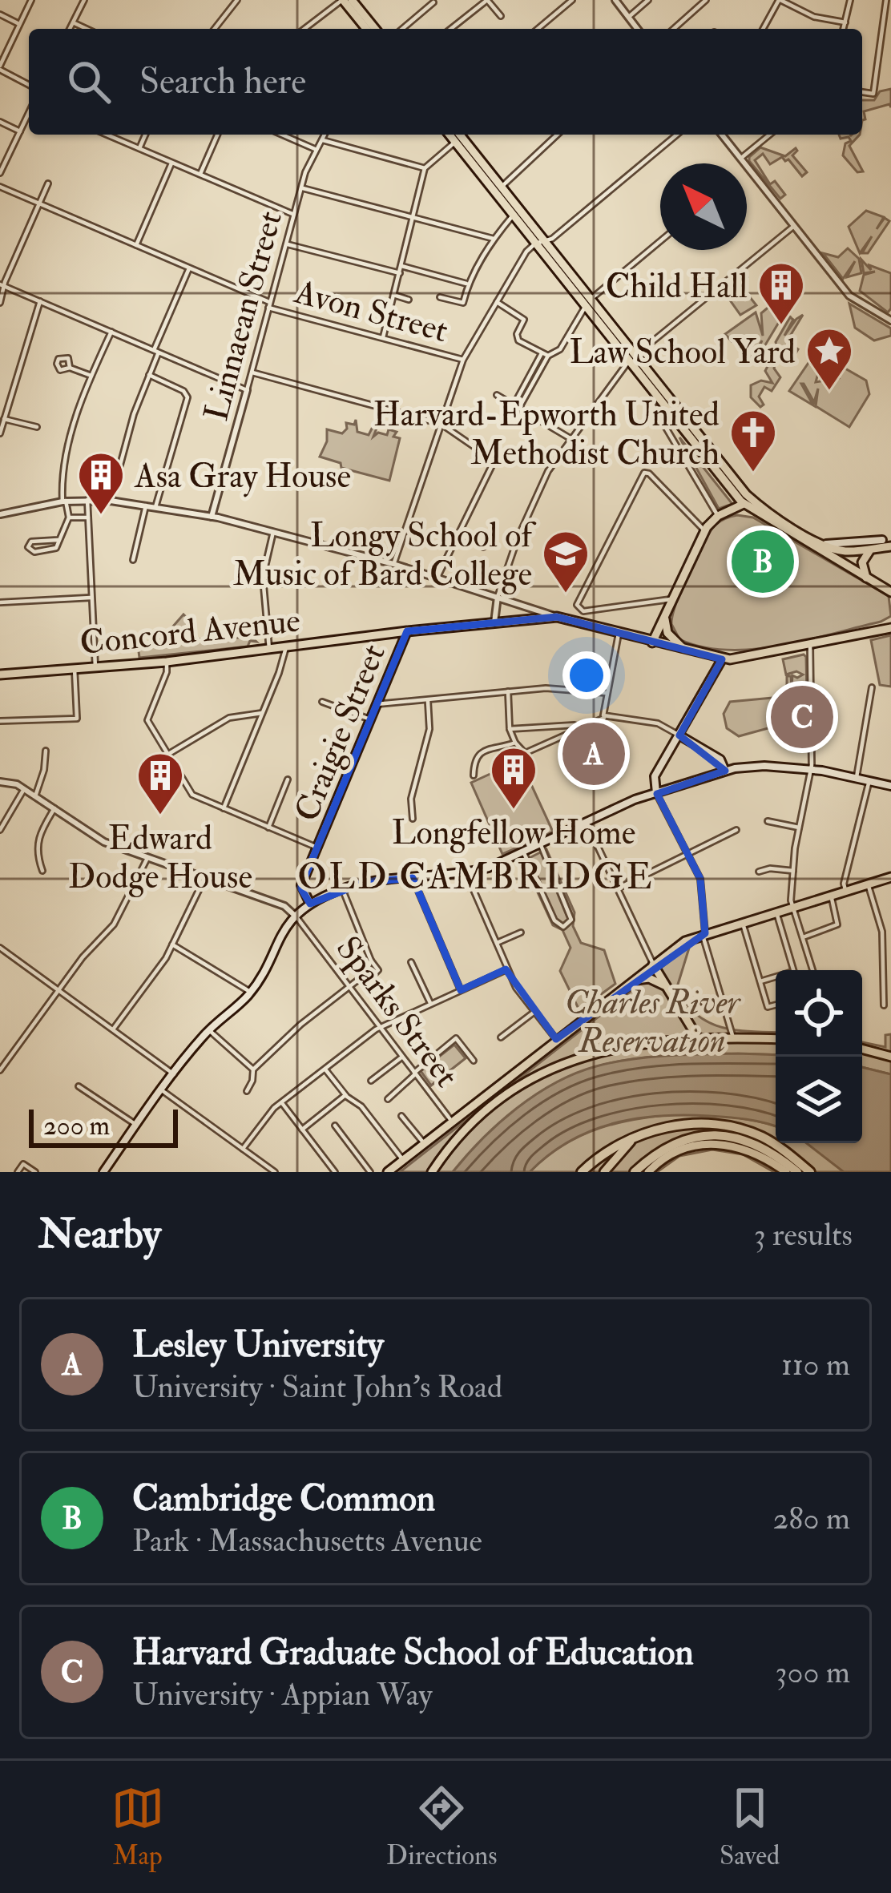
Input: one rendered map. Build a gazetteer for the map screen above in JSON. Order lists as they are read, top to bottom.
{
  "streets": {
    "main road": ["Concord Avenue", "Craigie Street"],
    "street": ["Avon Street", "Linnaean Street", "Sparks Street"]
  },
  "crossings": [
    ["Avon Street", "Linnaean Street"],
    ["Concord Avenue", "Craigie Street"]
  ],
  "districts": ["OLD CAMBRIDGE"],
  "parks": ["Charles River Reservation"],
  "places": {
    "building": [
      "Child Hall",
      "Asa Gray House",
      "Longfellow Home",
      "Edward Dodge House"
    ],
    "place": ["Law School Yard"],
    "church": ["Harvard-Epworth United Methodist Church"],
    "school or university": ["Longy School of Music of Bard College"]
  },
  "scale_bar": "200 m",
  "north": "top left",
  "page": {
    "search": "Search here",
    "pins": ["B", "C", "A"],
    "scale": "200 m",
    "heading": ["Nearby", "3 results"],
    "list": [
      {
        "mark": "A",
        "name": "Lesley University",
        "note": "University · Saint John's Road",
        "value": "110 m"
      },
      {
        "mark": "B",
        "name": "Cambridge Common",
        "note": "Park · Massachusetts Avenue",
        "value": "280 m"
      },
      {
        "mark": "C",
        "name": "Harvard Graduate School of Education",
        "note": "University · Appian Way",
        "value": "300 m"
      }
    ],
    "nav": ["Map", "Directions", "Saved"]
  }
}
